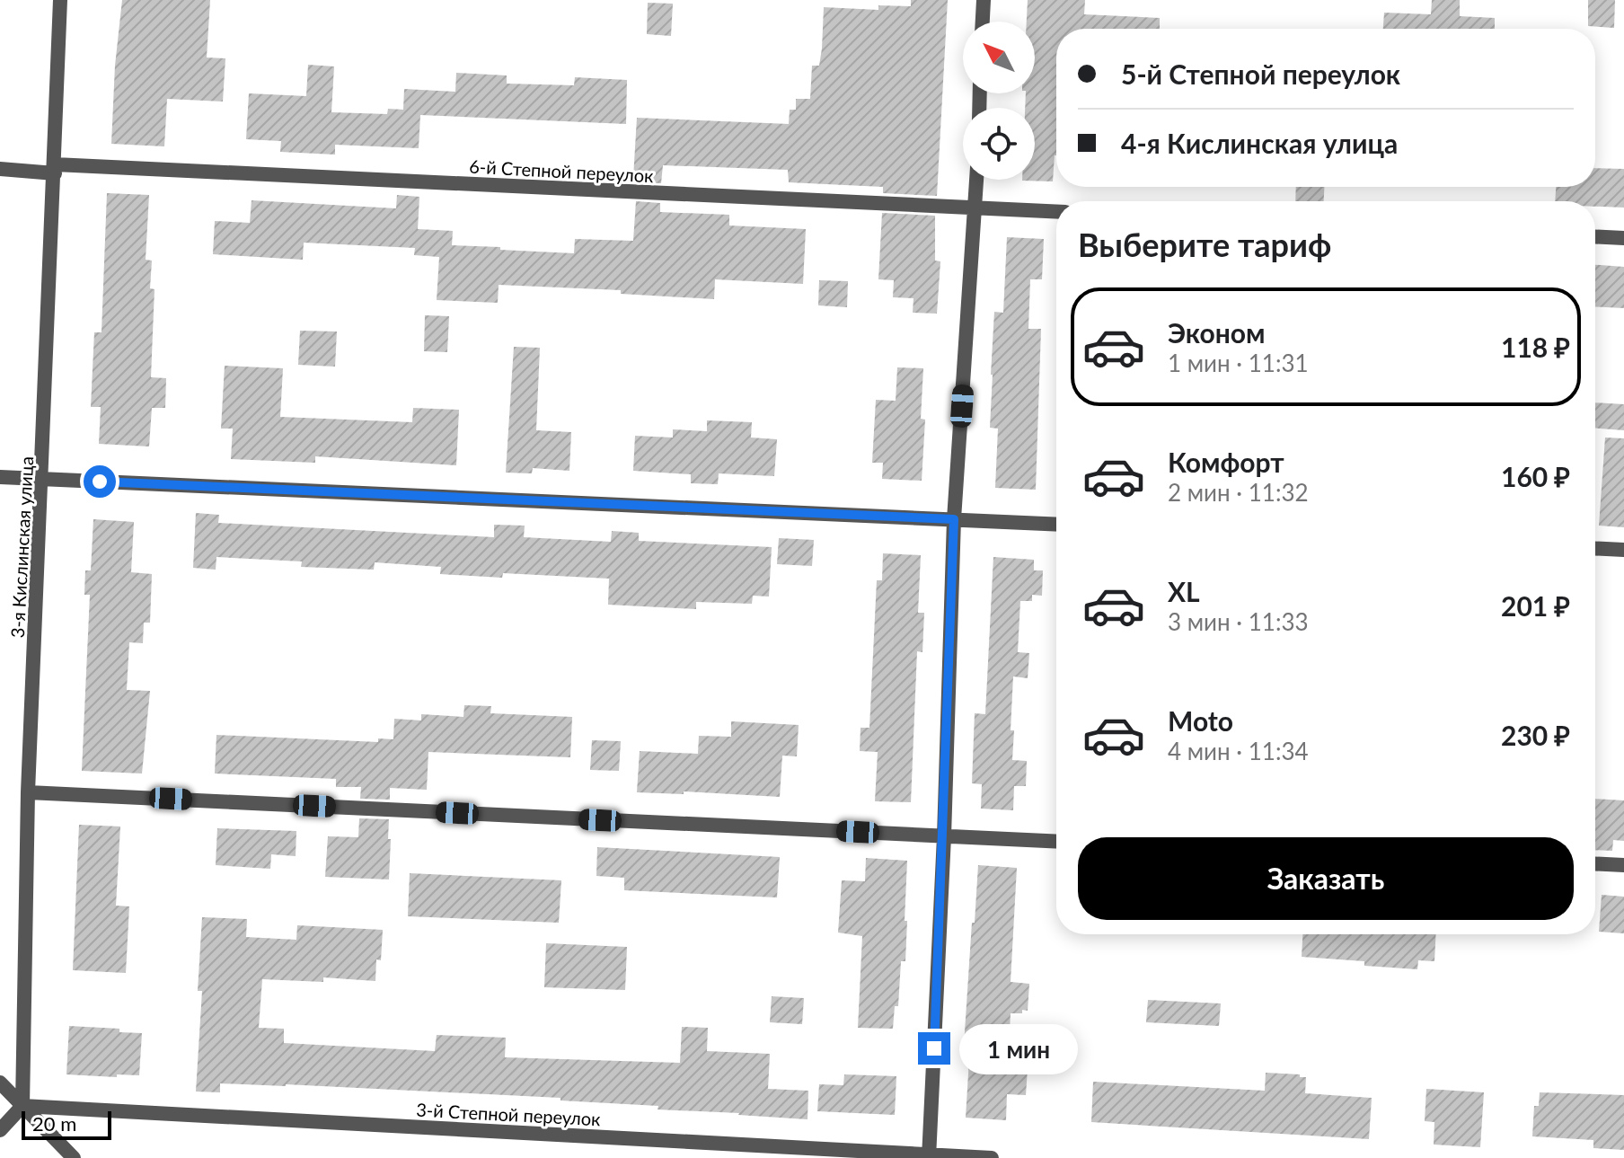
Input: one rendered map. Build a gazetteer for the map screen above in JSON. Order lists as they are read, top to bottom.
{
  "streets": {
    "street": ["6-й Степной переулок", "3-я Кислинская улица", "3-й Степной переулок"]
  },
  "crossings": [
    ["6-й Степной переулок", "3-я Кислинская улица"],
    ["3-я Кислинская улица", "3-й Степной переулок"]
  ],
  "scale_bar": "20 m",
  "north": "top left",
  "page": {
    "banner": ["5-й Степной переулок", "4-я Кислинская улица"],
    "heading": "Выберите тариф",
    "list": [
      {
        "name": "Эконом",
        "note": "1 мин · 11:31",
        "value": "118 ₽"
      },
      {
        "name": "Комфорт",
        "note": "2 мин · 11:32",
        "value": "160 ₽"
      },
      {
        "name": "XL",
        "note": "3 мин · 11:33",
        "value": "201 ₽"
      },
      {
        "name": "Moto",
        "note": "4 мин · 11:34",
        "value": "230 ₽"
      }
    ],
    "buttons": "Заказать",
    "bubble": "1 мин",
    "scale": "20 m"
  }
}
